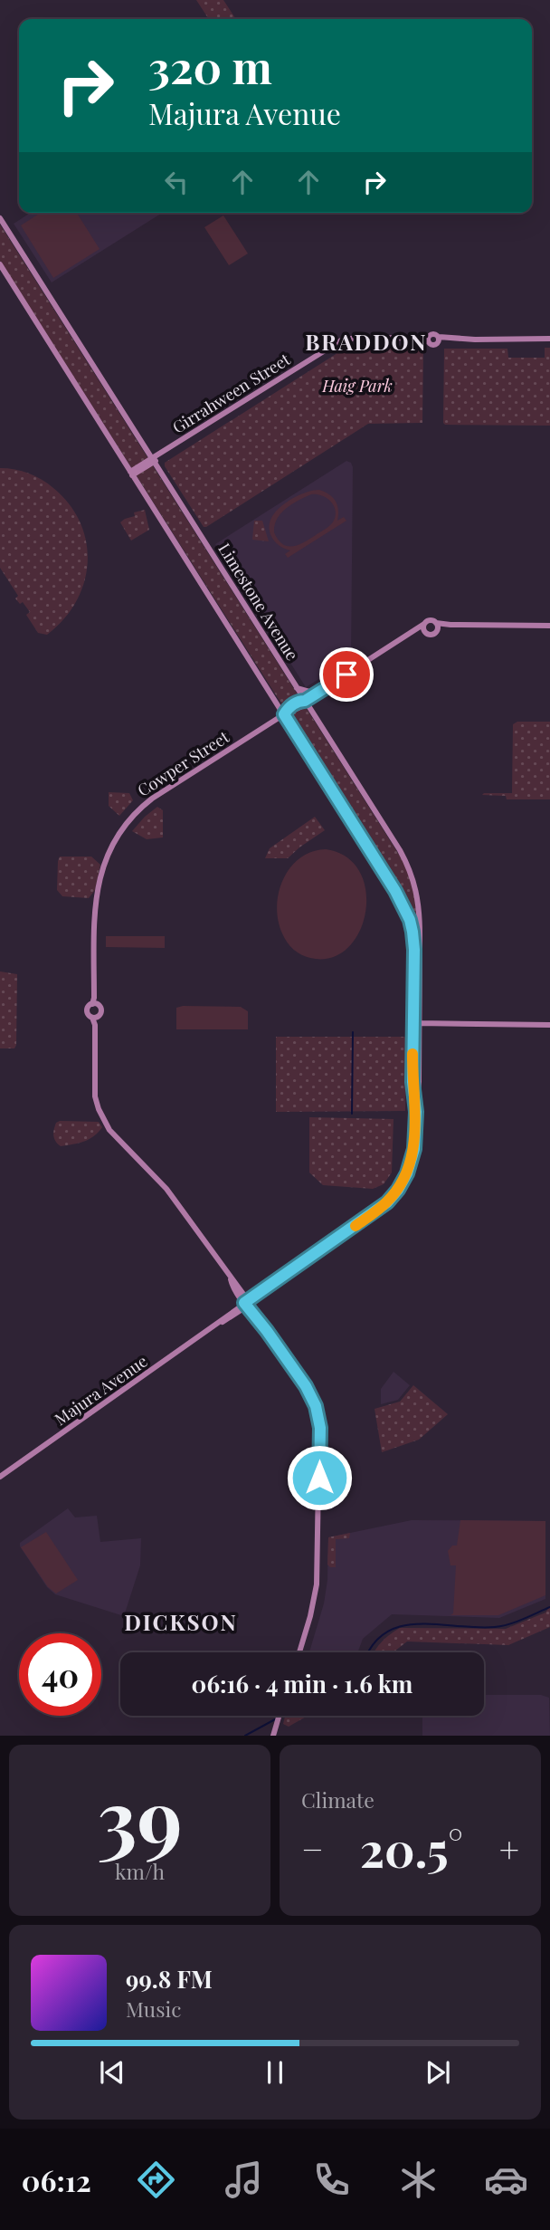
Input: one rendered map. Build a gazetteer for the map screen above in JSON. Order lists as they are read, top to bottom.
{
  "streets": {
    "main road": [
      "Girrahween Street",
      "Limestone Avenue",
      "Cowper Street",
      "Majura Avenue"
    ]
  },
  "crossings": [
    ["Girrahween Street", "Limestone Avenue"],
    ["Limestone Avenue", "Cowper Street"],
    ["Limestone Avenue", "Majura Avenue"]
  ],
  "districts": ["BRADDON", "DICKSON"],
  "parks": ["Haig Park"],
  "page": {
    "turn": ["320 m", "Majura Avenue"],
    "limit": "40",
    "trip": "06:16 · 4 min · 1.6 km",
    "tile": [
      ["39", "km/h"],
      "Climate"
    ],
    "heat": ["−", "20.5°", "+"],
    "song": ["99.8 FM", "Music"],
    "tabs": "06:12"
  }
}
